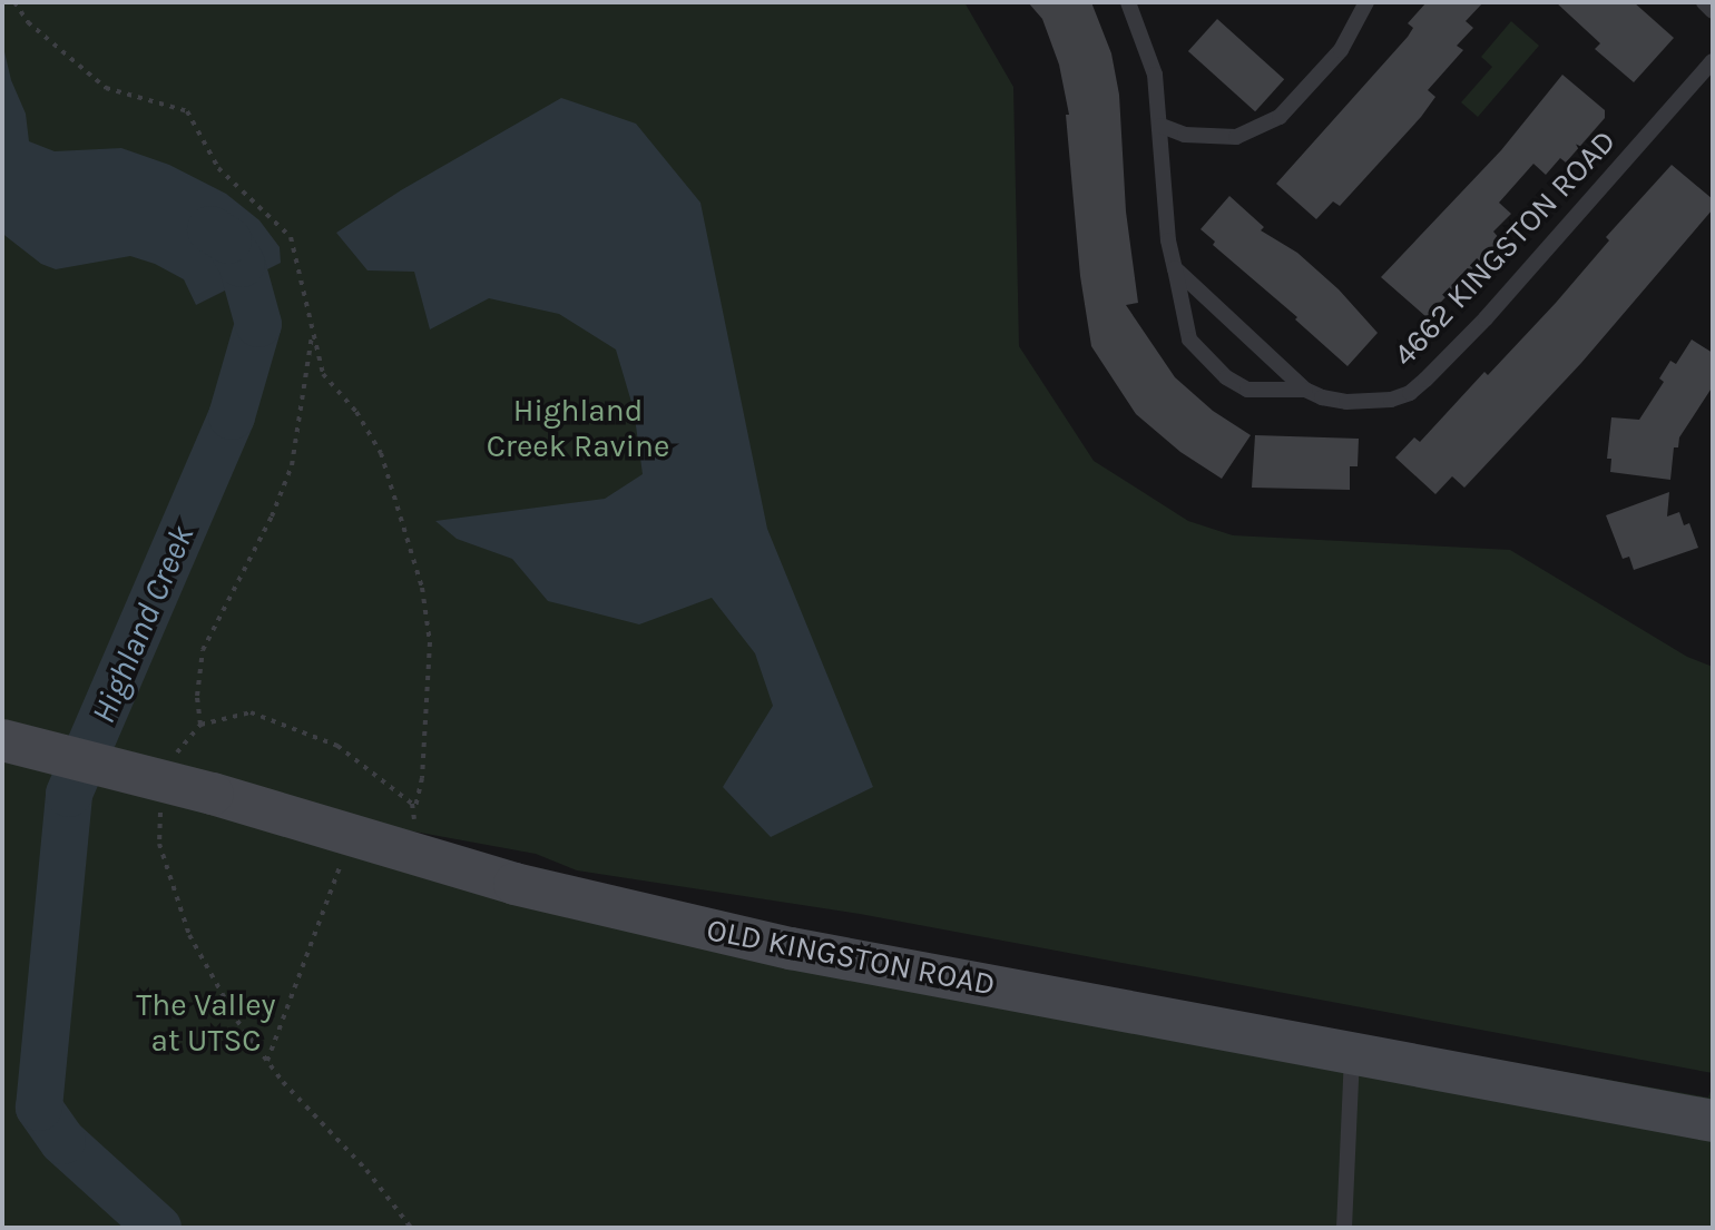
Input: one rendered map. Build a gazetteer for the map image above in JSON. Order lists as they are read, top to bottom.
{
  "streets": {
    "street": ["OLD KINGSTON ROAD"],
    "lane": ["4662 KINGSTON ROAD"]
  },
  "water": ["Highland Creek"],
  "parks": ["Highland Creek Ravine", "The Valley at UTSC"]
}
